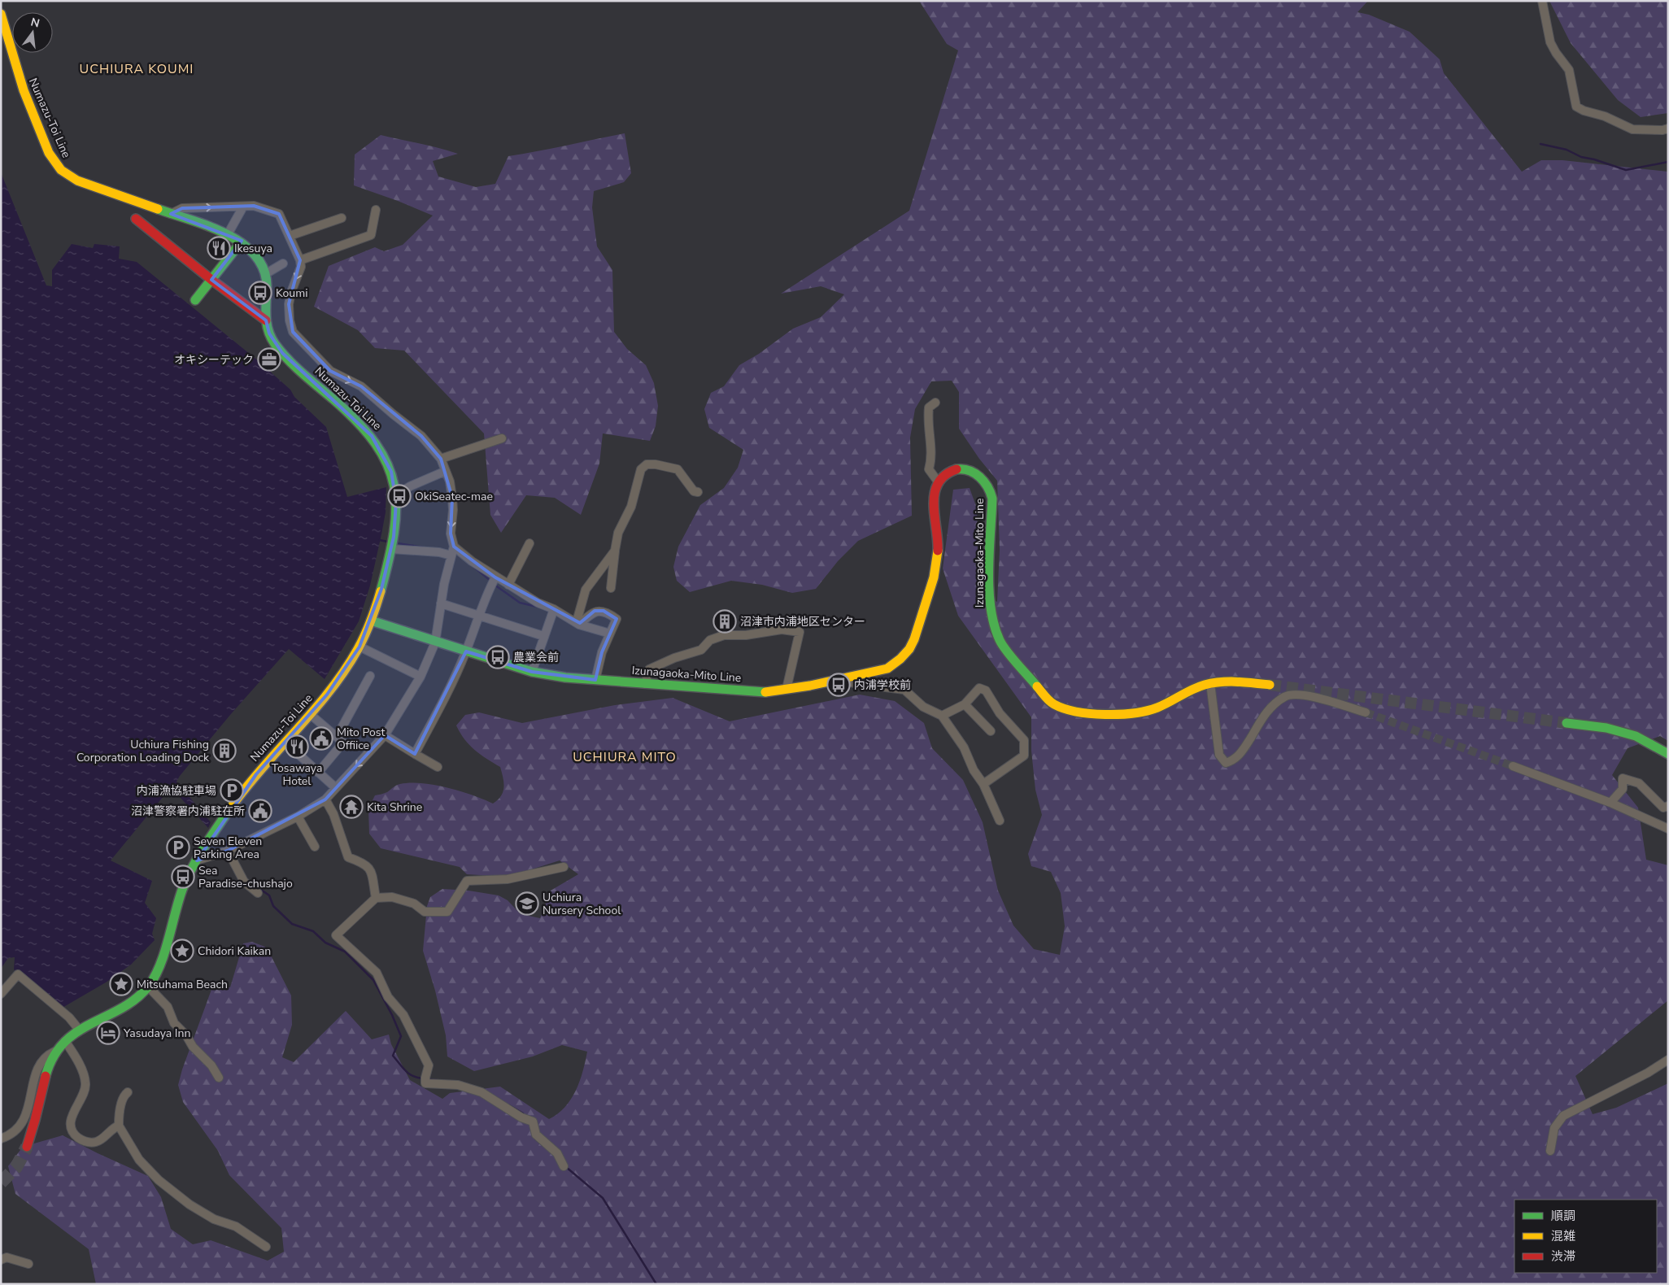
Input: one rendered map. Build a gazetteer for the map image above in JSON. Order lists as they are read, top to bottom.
{
  "streets": {
    "main road": ["Numazu-Toi Line", "Izunagaoka-Mito Line"]
  },
  "crossings": [
    ["Numazu-Toi Line", "Izunagaoka-Mito Line"]
  ],
  "districts": ["UCHIURA KOUMI", "UCHIURA MITO"],
  "places": {
    "restaurant": ["Ikesuya", "Tosawaya Hotel"],
    "bus stop": [
      "Koumi",
      "OkiSeatec-mae",
      "農業会前",
      "内浦学校前",
      "Sea Paradise-chushajo"
    ],
    "office": ["オキシーテック"],
    "building": ["沼津市内浦地区センター", "Uchiura Fishing Corporation Loading Dock"],
    "public building": ["Mito Post Offiice", "沼津警察署内浦駐在所"],
    "parking": ["内浦漁協駐車場", "Seven Eleven Parking Area"],
    "temple": ["Kita Shrine"],
    "school or university": ["Uchiura Nursery School"],
    "place": ["Chidori Kaikan", "Mitsuhama Beach"],
    "hotel": ["Yasudaya Inn"]
  },
  "legend": ["順調", "混雑", "渋滞"],
  "north": "top"
}
